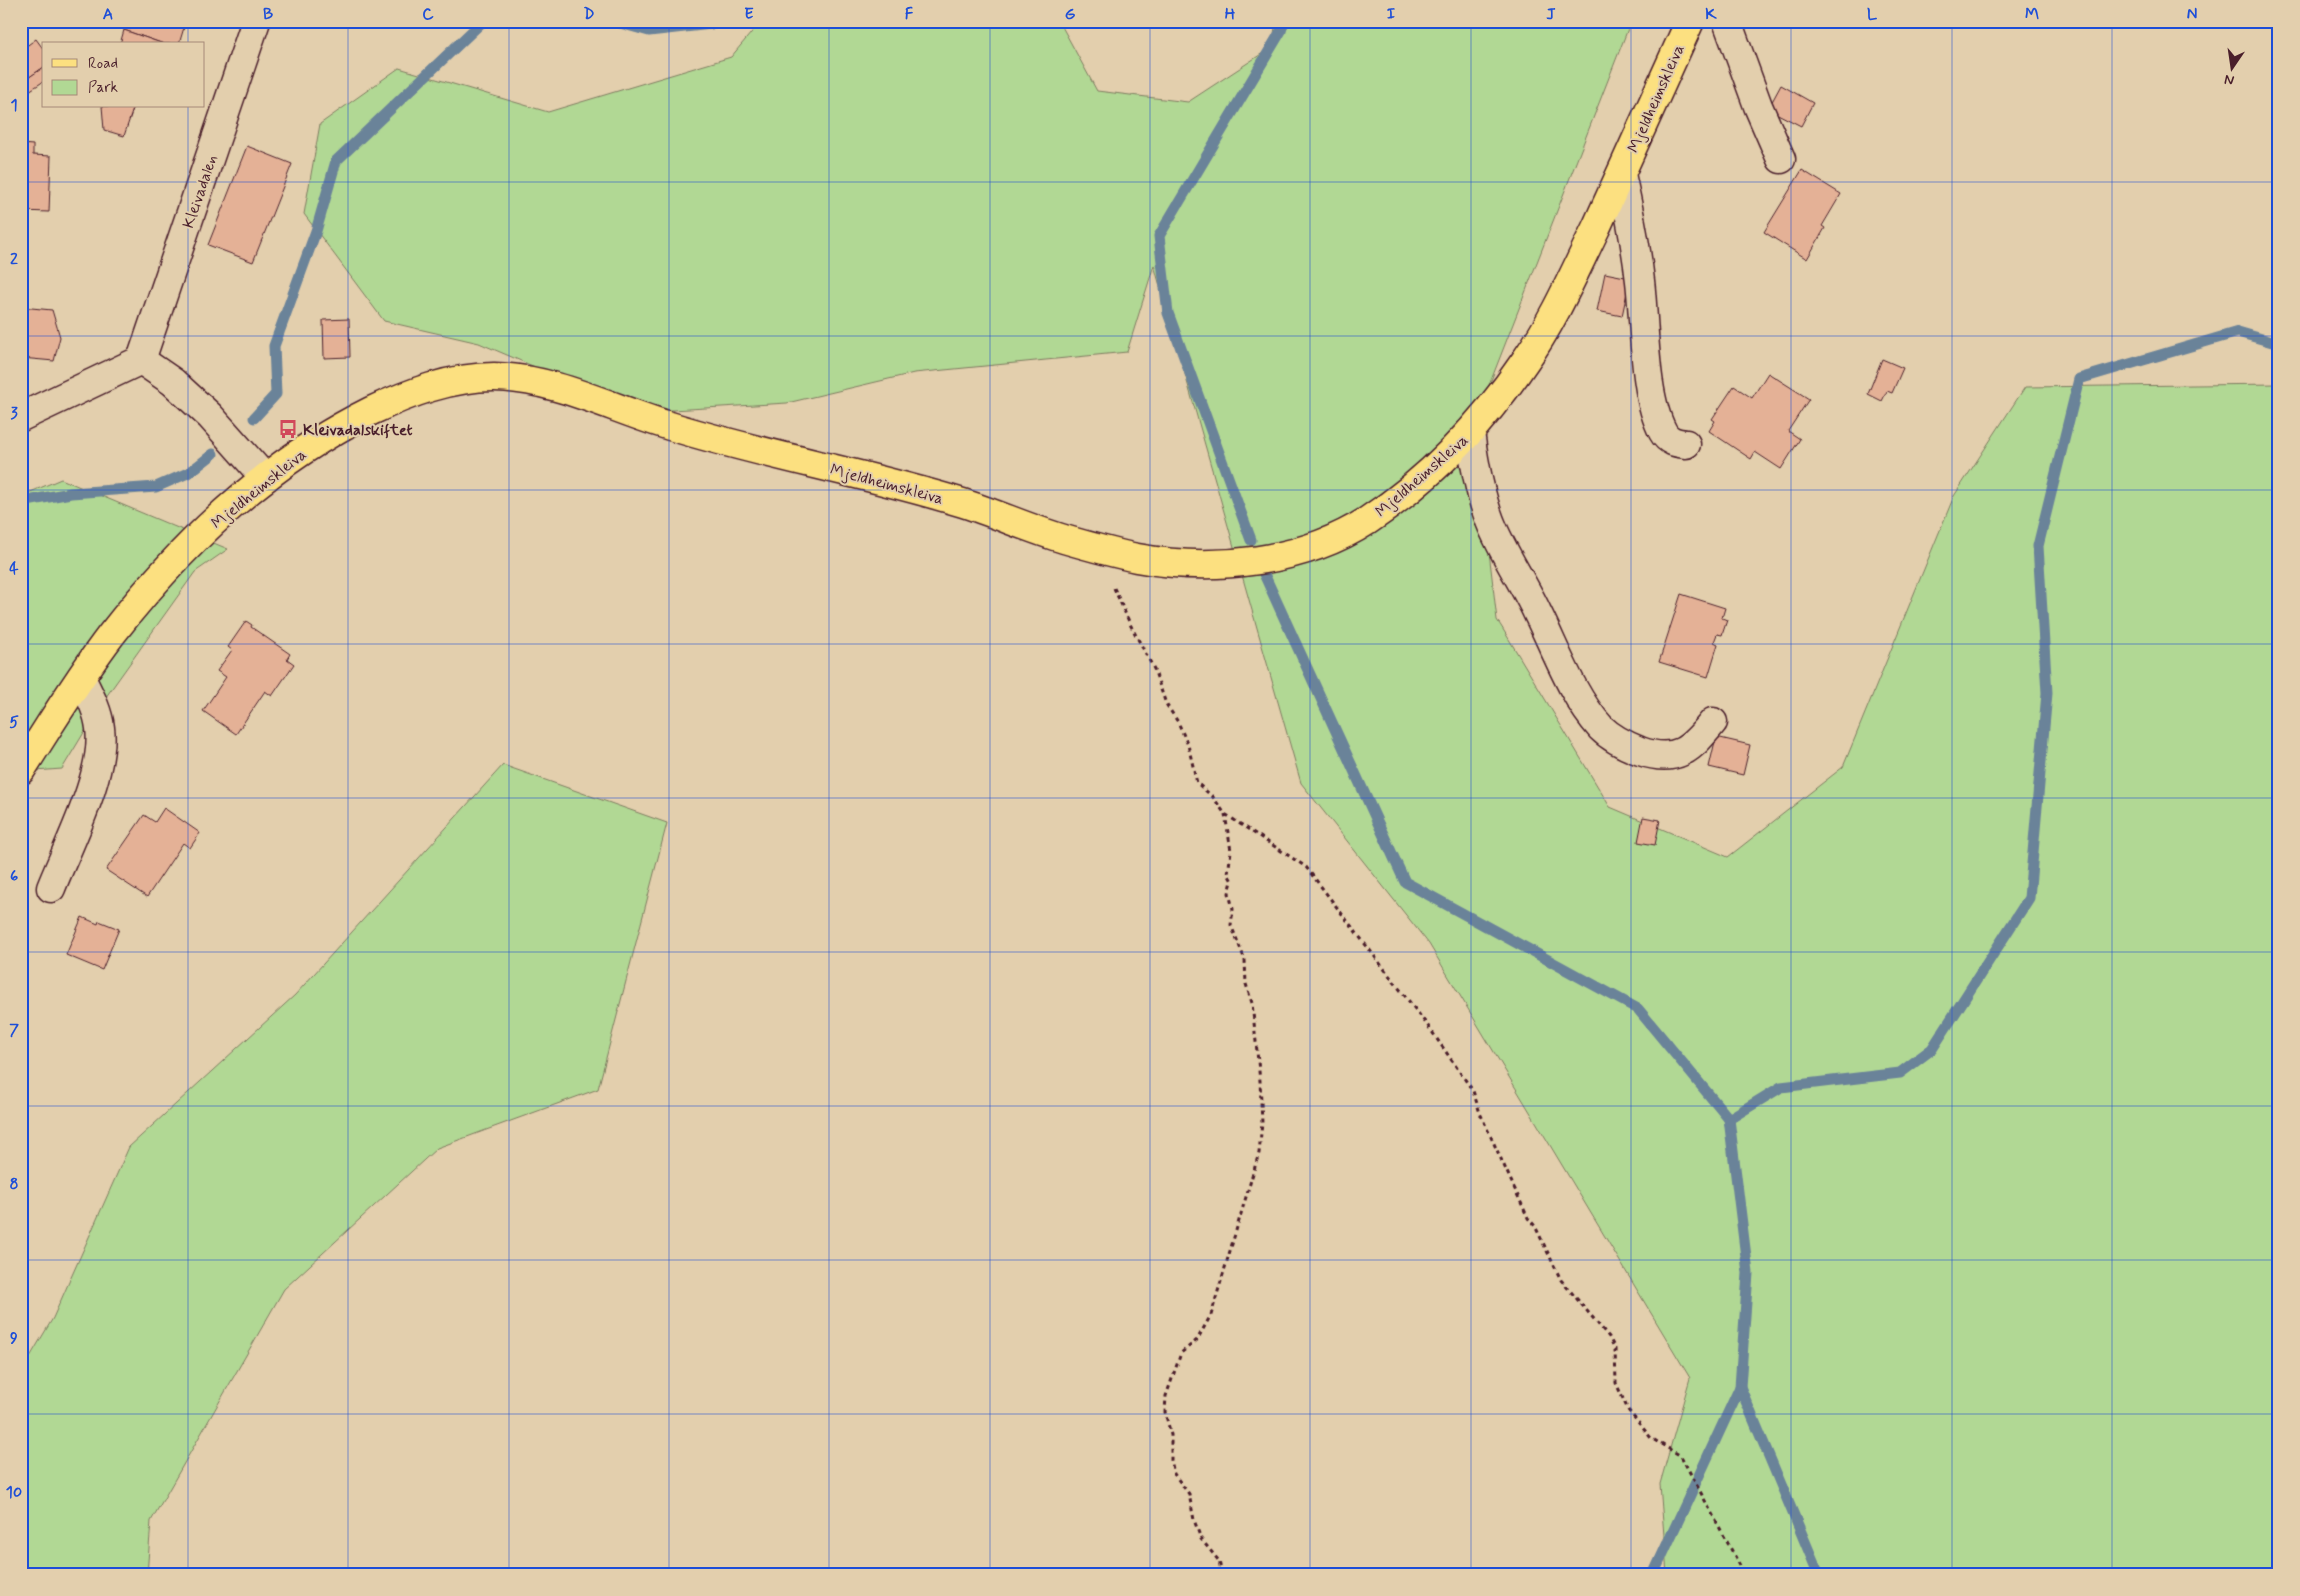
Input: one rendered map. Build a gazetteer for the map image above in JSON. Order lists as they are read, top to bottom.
{
  "streets": {
    "main road": ["Mjeldheimskleiva"],
    "street": ["Kleivadalen"]
  },
  "places": {
    "bus stop": ["Kleivadalskiftet"]
  },
  "legend": ["Road", "Park"],
  "north": "bottom",
  "grid": {
    "columns": [
      "A",
      "B",
      "C",
      "D",
      "E",
      "F",
      "G",
      "H",
      "I",
      "J",
      "K",
      "L",
      "M",
      "N"
    ],
    "rows": [
      "1",
      "2",
      "3",
      "4",
      "5",
      "6",
      "7",
      "8",
      "9",
      "10"
    ]
  }
}
